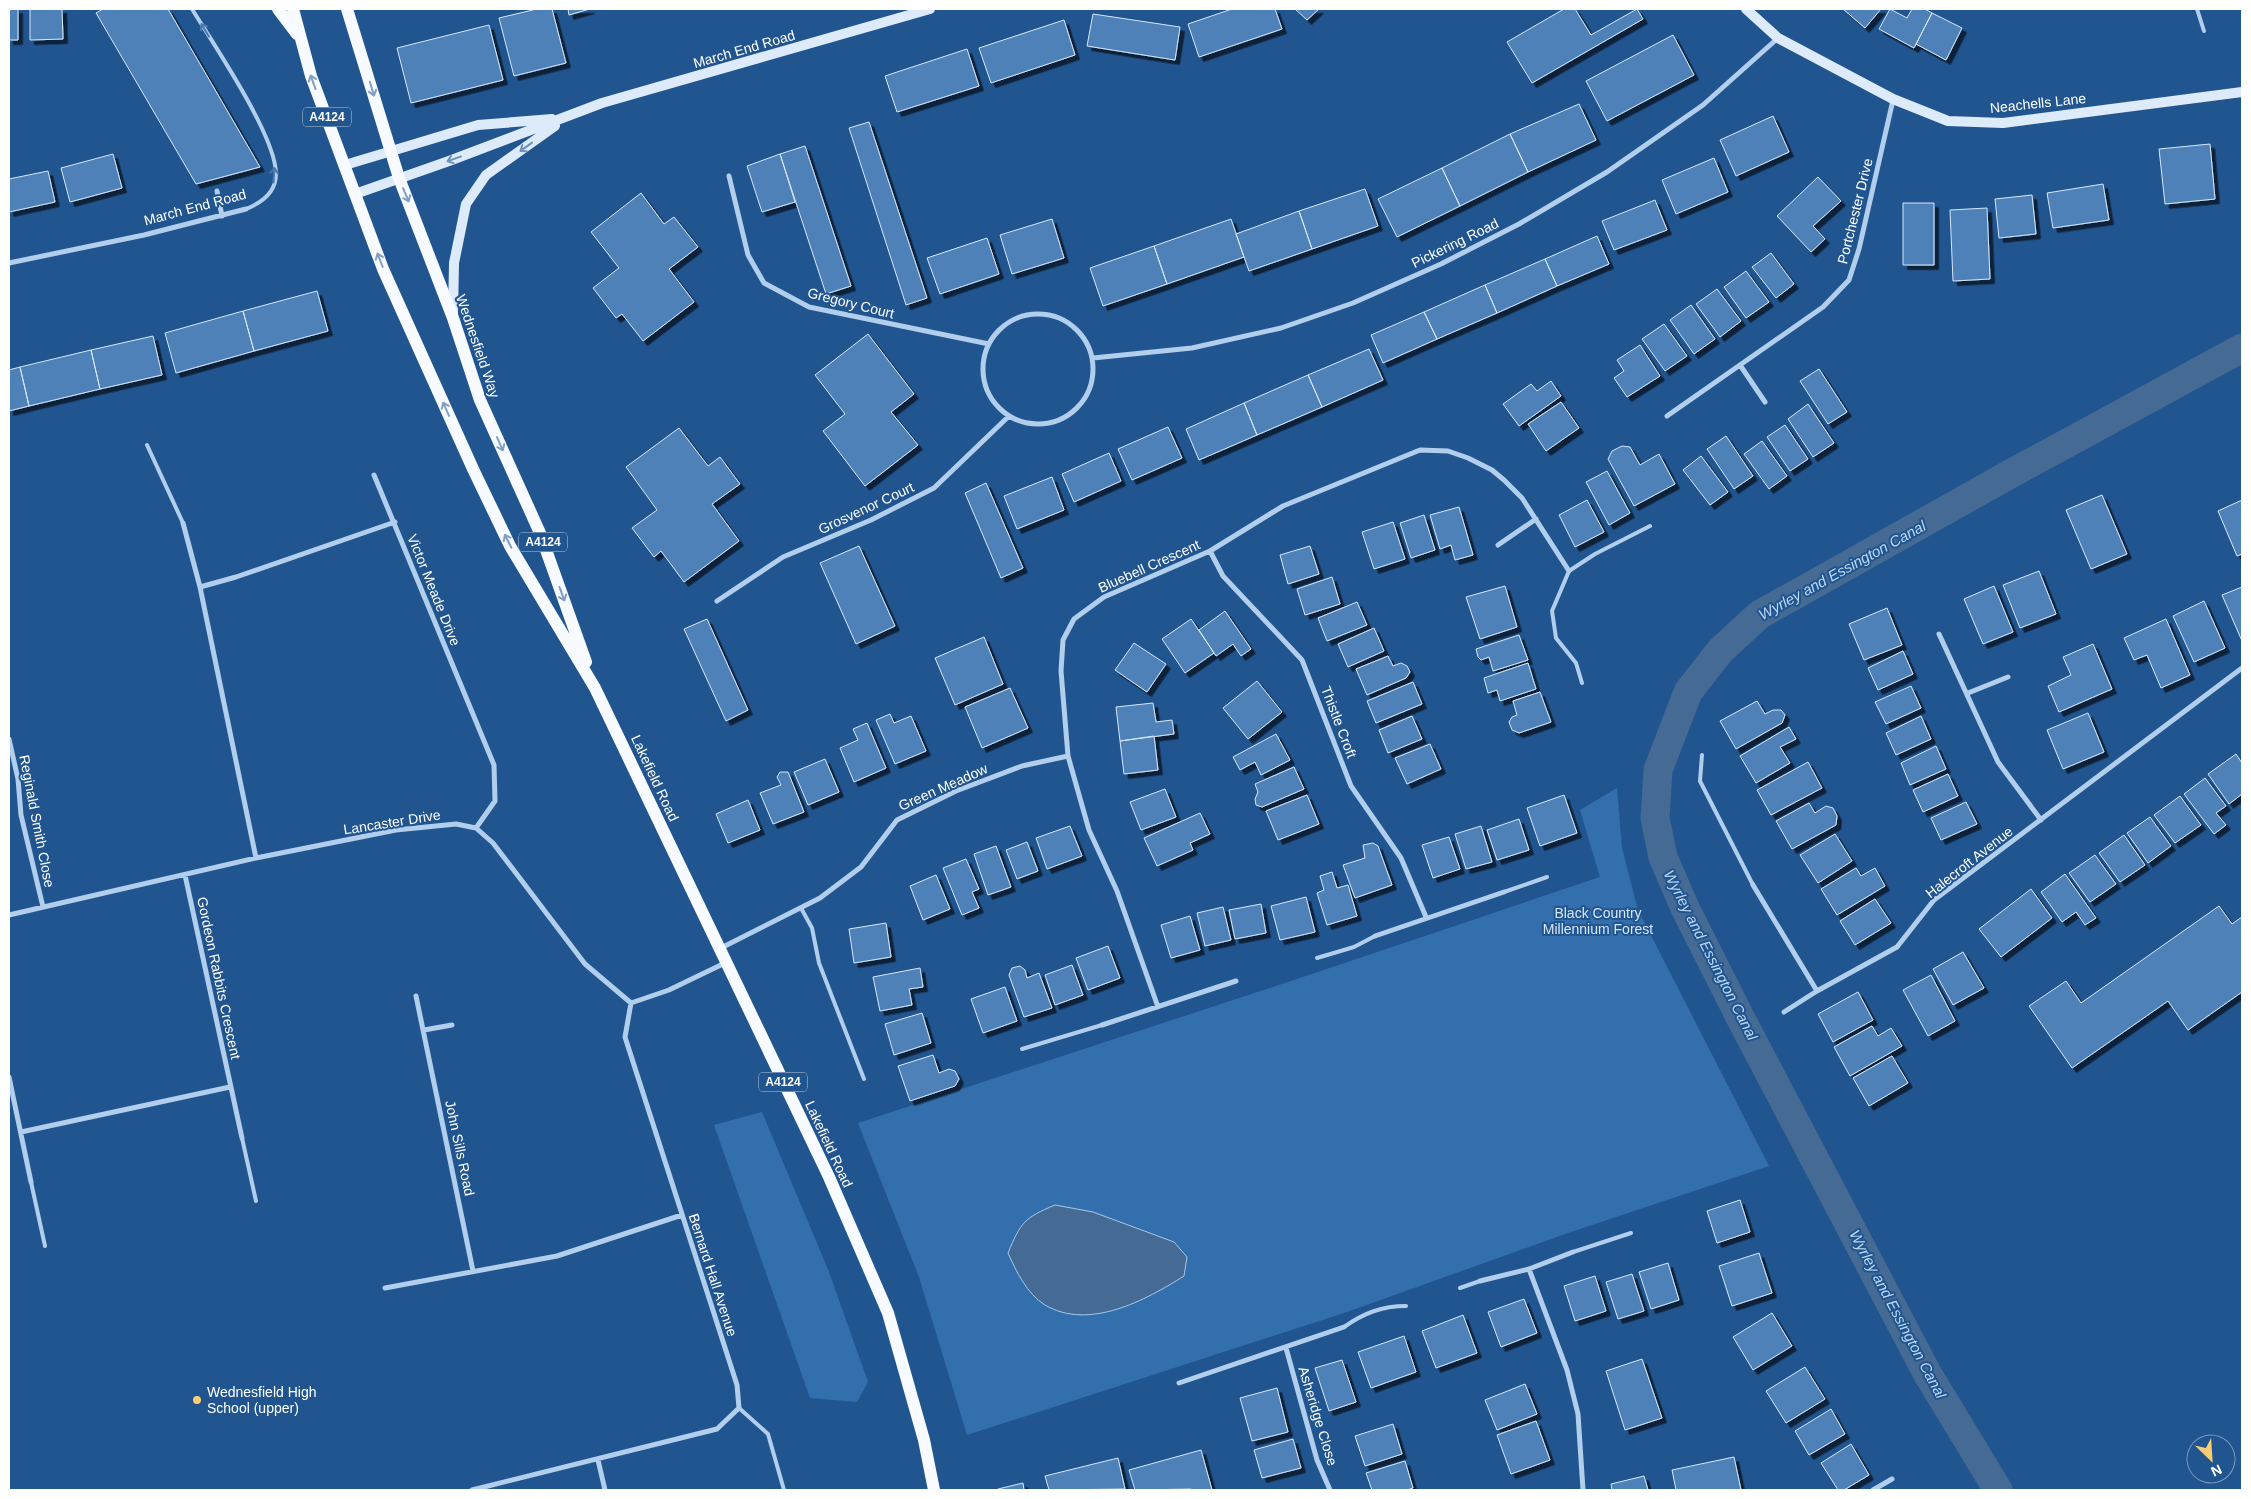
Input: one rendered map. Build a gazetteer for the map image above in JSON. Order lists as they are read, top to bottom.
{
  "streets": {
    "main road": ["A4124", "Wednesfield Way", "Lakefield Road"],
    "street": [
      "March End Road",
      "Neachells Lane",
      "Portchester Drive",
      "Pickering Road",
      "Gregory Court",
      "Grosvenor Court",
      "Bluebell Crescent",
      "Victor Meade Drive",
      "Thistle Croft",
      "Green Meadow",
      "Reginald Smith Close",
      "Lancaster Drive",
      "Halecroft Avenue",
      "Gordeon Rabbits Crescent",
      "John Sills Road",
      "Bernard Hall Avenue",
      "Asheridge Close"
    ]
  },
  "crossings": [
    ["March End Road", "A4124"],
    ["March End Road", "Wednesfield Way"],
    ["Neachells Lane", "Portchester Drive"],
    ["Neachells Lane", "Pickering Road"],
    ["A4124", "Wednesfield Way"],
    ["A4124", "Lakefield Road"],
    ["Pickering Road", "Gregory Court"],
    ["Pickering Road", "Grosvenor Court"],
    ["Gregory Court", "Grosvenor Court"],
    ["Wednesfield Way", "Lakefield Road"],
    ["Bluebell Crescent", "Thistle Croft"],
    ["Bluebell Crescent", "Green Meadow"],
    ["Victor Meade Drive", "Lancaster Drive"],
    ["Lakefield Road", "Green Meadow"],
    ["Reginald Smith Close", "Lancaster Drive"],
    ["Lancaster Drive", "Gordeon Rabbits Crescent"]
  ],
  "water": ["Wyrley and Essington Canal"],
  "parks": ["Black Country Millennium Forest"],
  "places": ["Wednesfield High School (upper)"],
  "north": "bottom right"
}
